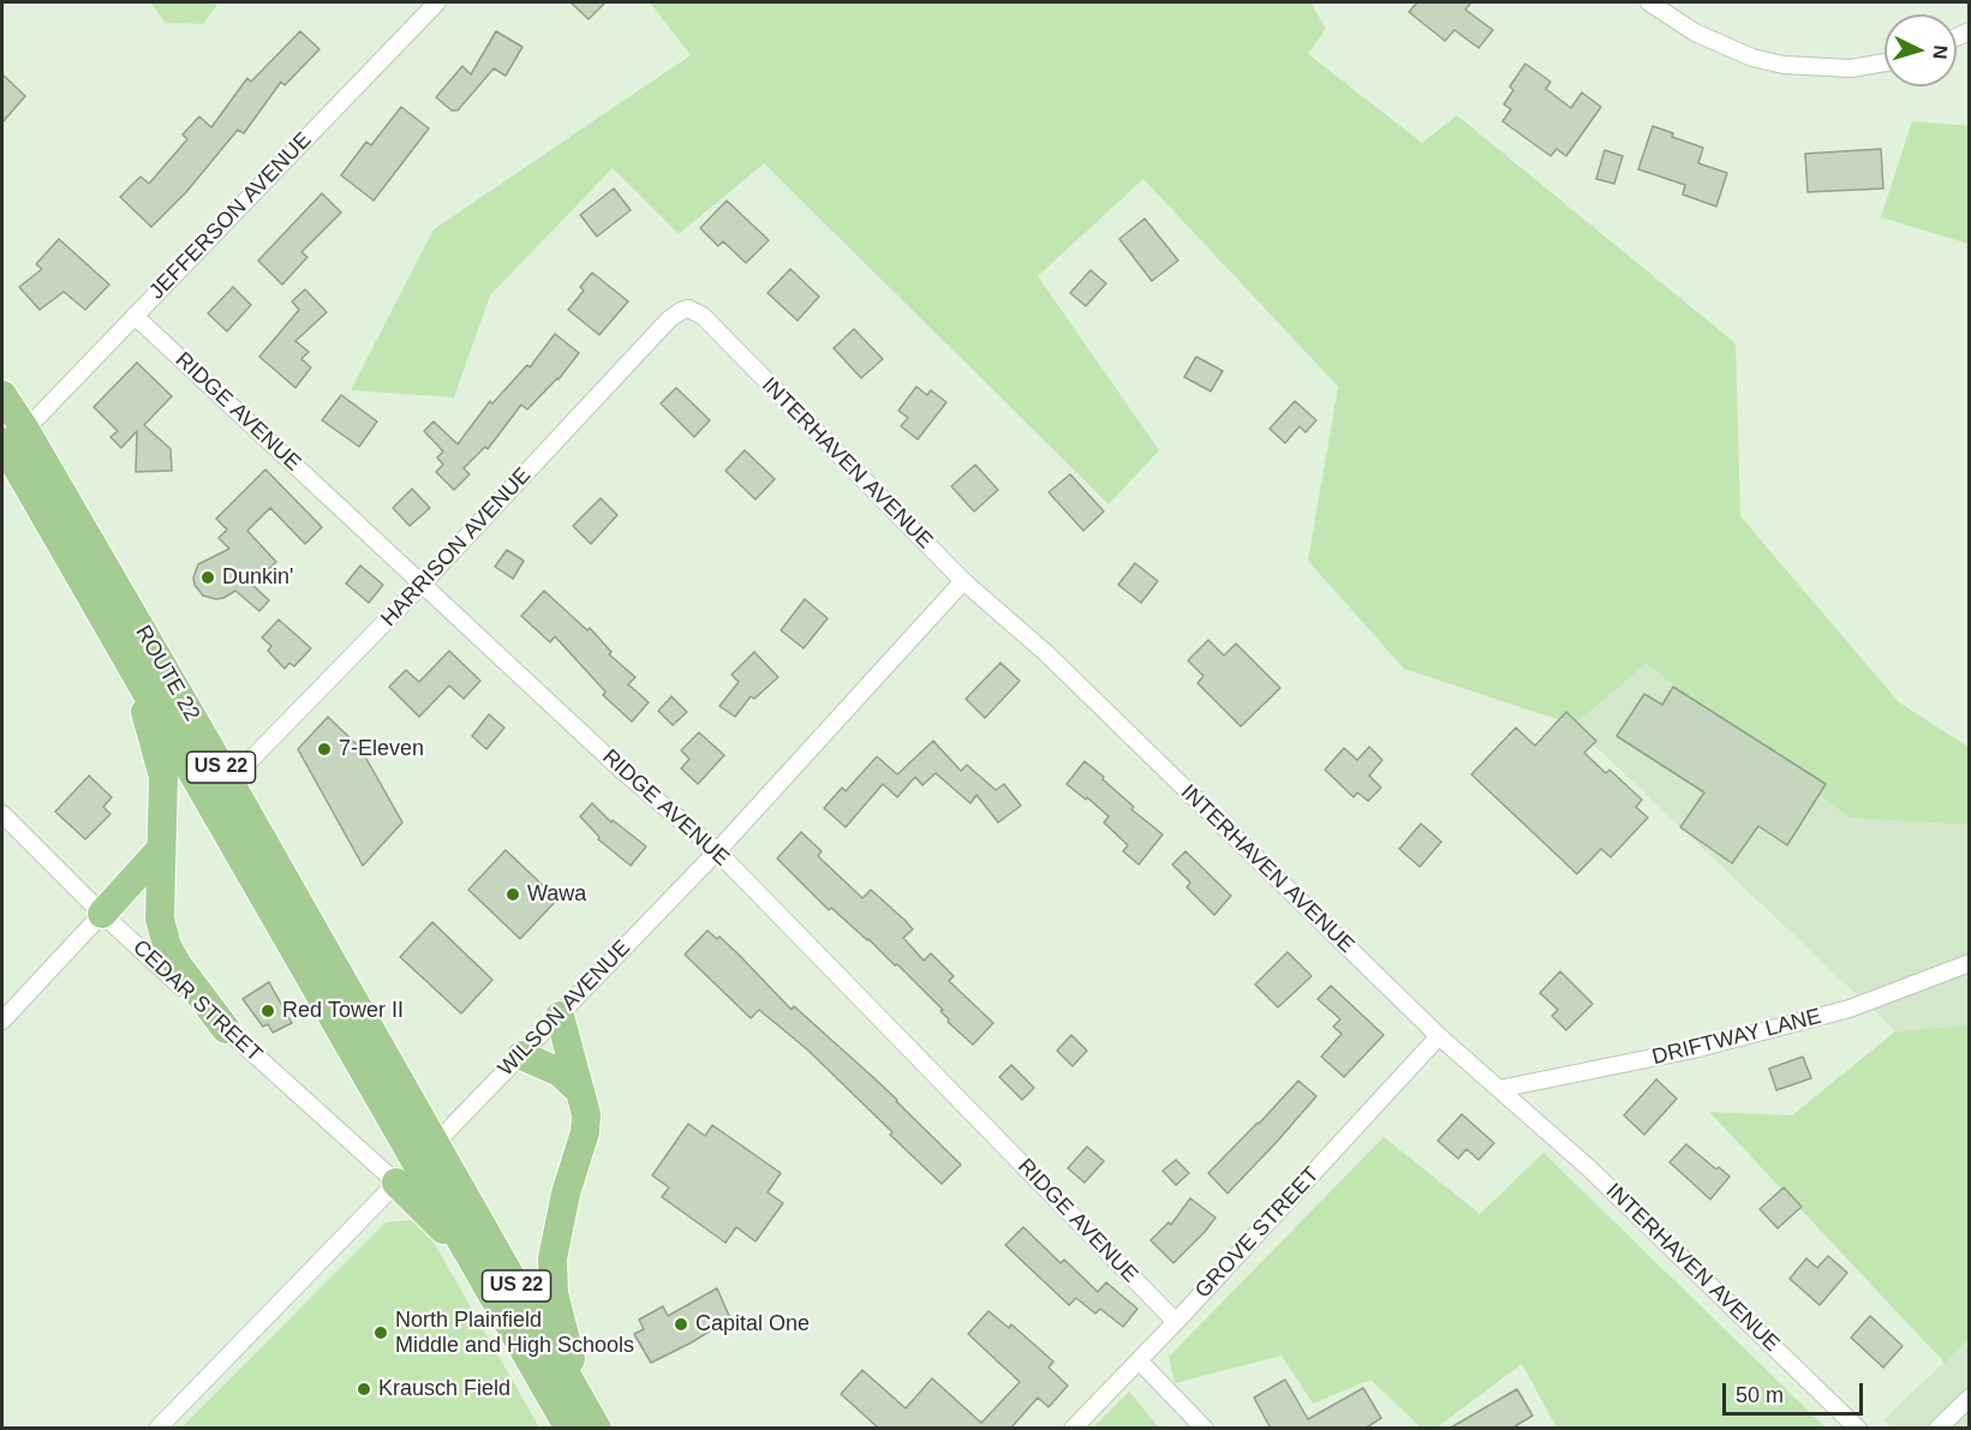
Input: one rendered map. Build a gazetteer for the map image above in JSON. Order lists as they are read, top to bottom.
{
  "streets": {
    "highway": ["ROUTE 22", "US 22"],
    "street": [
      "JEFFERSON AVENUE",
      "RIDGE AVENUE",
      "INTERHAVEN AVENUE",
      "HARRISON AVENUE",
      "CEDAR STREET",
      "WILSON AVENUE",
      "DRIFTWAY LANE",
      "GROVE STREET"
    ]
  },
  "crossings": [
    ["JEFFERSON AVENUE", "RIDGE AVENUE"],
    ["JEFFERSON AVENUE", "ROUTE 22"],
    ["JEFFERSON AVENUE", "US 22"],
    ["RIDGE AVENUE", "HARRISON AVENUE"],
    ["RIDGE AVENUE", "WILSON AVENUE"],
    ["RIDGE AVENUE", "GROVE STREET"],
    ["INTERHAVEN AVENUE", "HARRISON AVENUE"],
    ["INTERHAVEN AVENUE", "WILSON AVENUE"],
    ["INTERHAVEN AVENUE", "DRIFTWAY LANE"],
    ["INTERHAVEN AVENUE", "GROVE STREET"],
    ["HARRISON AVENUE", "ROUTE 22"],
    ["ROUTE 22", "US 22"],
    ["ROUTE 22", "CEDAR STREET"],
    ["ROUTE 22", "WILSON AVENUE"],
    ["US 22", "CEDAR STREET"],
    ["US 22", "WILSON AVENUE"],
    ["CEDAR STREET", "WILSON AVENUE"]
  ],
  "places": [
    "Dunkin'",
    "7-Eleven",
    "Wawa",
    "Red Tower II",
    "Capital One",
    "North Plainfield Middle and High Schools",
    "Krausch Field"
  ],
  "scale_bar": "50 m",
  "north": "right"
}
